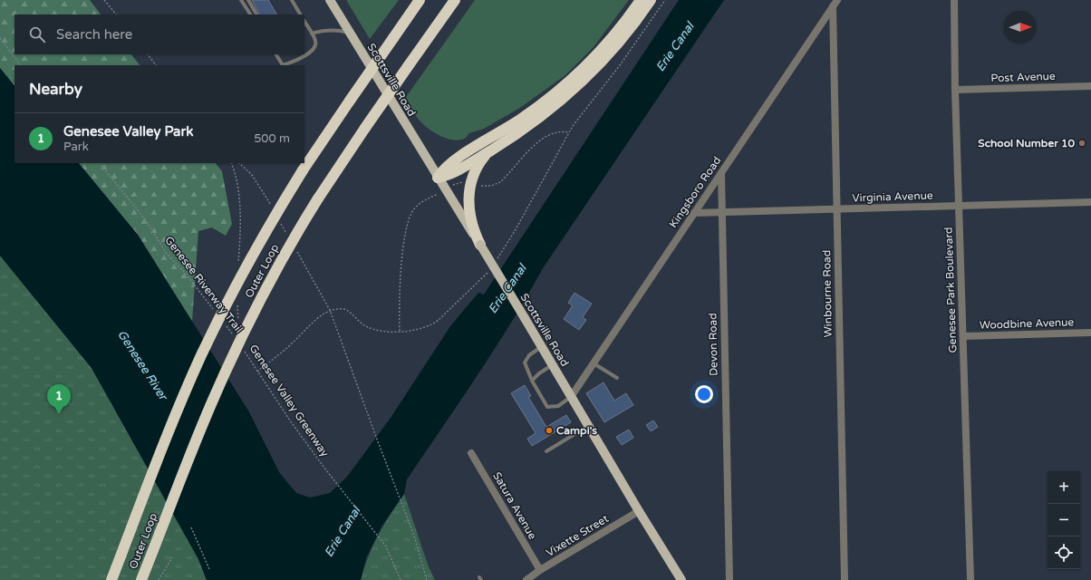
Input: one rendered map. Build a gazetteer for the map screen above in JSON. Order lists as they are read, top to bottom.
{
  "streets": {
    "highway": ["Outer Loop"],
    "main road": ["Scottsville Road"],
    "street": [
      "Post Avenue",
      "Kingsboro Road",
      "Virginia Avenue",
      "Genesee Park Boulevard",
      "Winbourne Road",
      "Woodbine Avenue",
      "Devon Road",
      "Satura Avenue",
      "Vixette Street"
    ],
    "path": ["Genesee Riverway Trail", "Genesee Valley Greenway"]
  },
  "crossings": [
    ["Post Avenue", "Genesee Park Boulevard"],
    ["Scottsville Road", "Kingsboro Road"],
    ["Scottsville Road", "Vixette Street"],
    ["Kingsboro Road", "Virginia Avenue"],
    ["Kingsboro Road", "Winbourne Road"],
    ["Kingsboro Road", "Devon Road"],
    ["Virginia Avenue", "Genesee Park Boulevard"],
    ["Virginia Avenue", "Winbourne Road"],
    ["Virginia Avenue", "Devon Road"],
    ["Genesee Park Boulevard", "Woodbine Avenue"],
    ["Satura Avenue", "Vixette Street"]
  ],
  "water": ["Erie Canal", "Genesee River"],
  "places": ["School Number 10", "Campi's"],
  "north": "right",
  "page": {
    "search": "Search here",
    "heading": "Nearby",
    "list": [
      {
        "mark": "1",
        "name": "Genesee Valley Park",
        "note": "Park",
        "value": "500 m"
      }
    ],
    "pins": "1",
    "map_buttons": ["+", "−"]
  }
}
